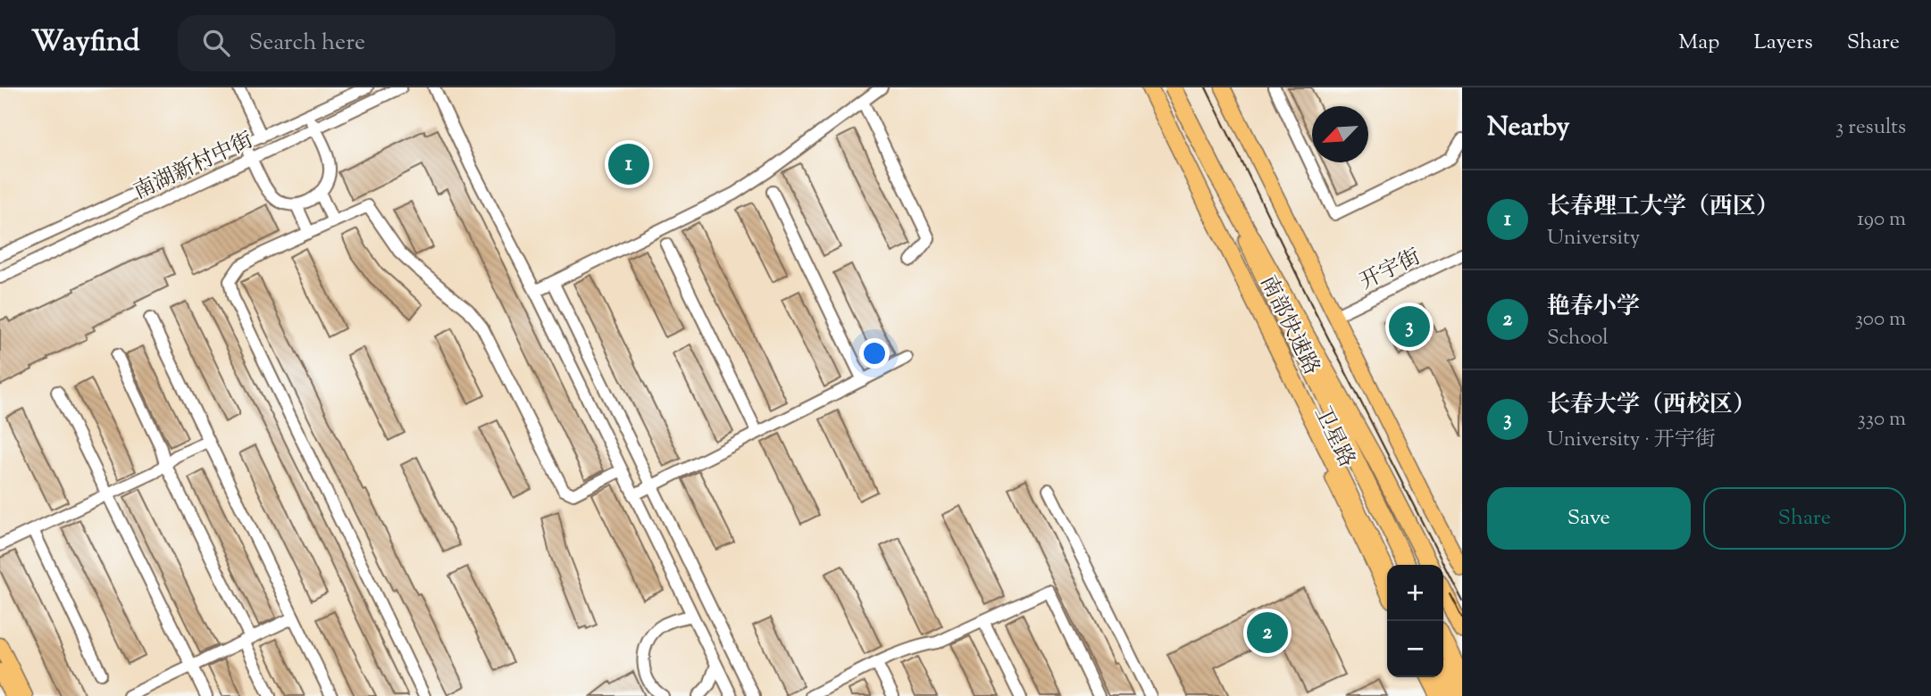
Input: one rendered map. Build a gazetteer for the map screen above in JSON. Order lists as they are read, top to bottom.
{
  "streets": {
    "highway": ["南部快速路"],
    "main road": ["卫星路"],
    "street": ["南湖新村中街", "开宇街"]
  },
  "crossings": [
    ["南部快速路", "卫星路"]
  ],
  "north": "bottom left",
  "page": {
    "header": "Wayfind",
    "search": "Search here",
    "nav": ["Map", "Layers", "Share"],
    "heading": ["Nearby", "3 results"],
    "pins": ["1", "3", "2"],
    "list": [
      {
        "mark": "1",
        "name": "长春理工大学（西区）",
        "note": "University",
        "value": "190 m"
      },
      {
        "mark": "2",
        "name": "艳春小学",
        "note": "School",
        "value": "300 m"
      },
      {
        "mark": "3",
        "name": "长春大学（西校区）",
        "note": "University · 开宇街",
        "value": "330 m"
      }
    ],
    "buttons": ["Save", "Share"],
    "map_buttons": ["+", "−"]
  }
}
